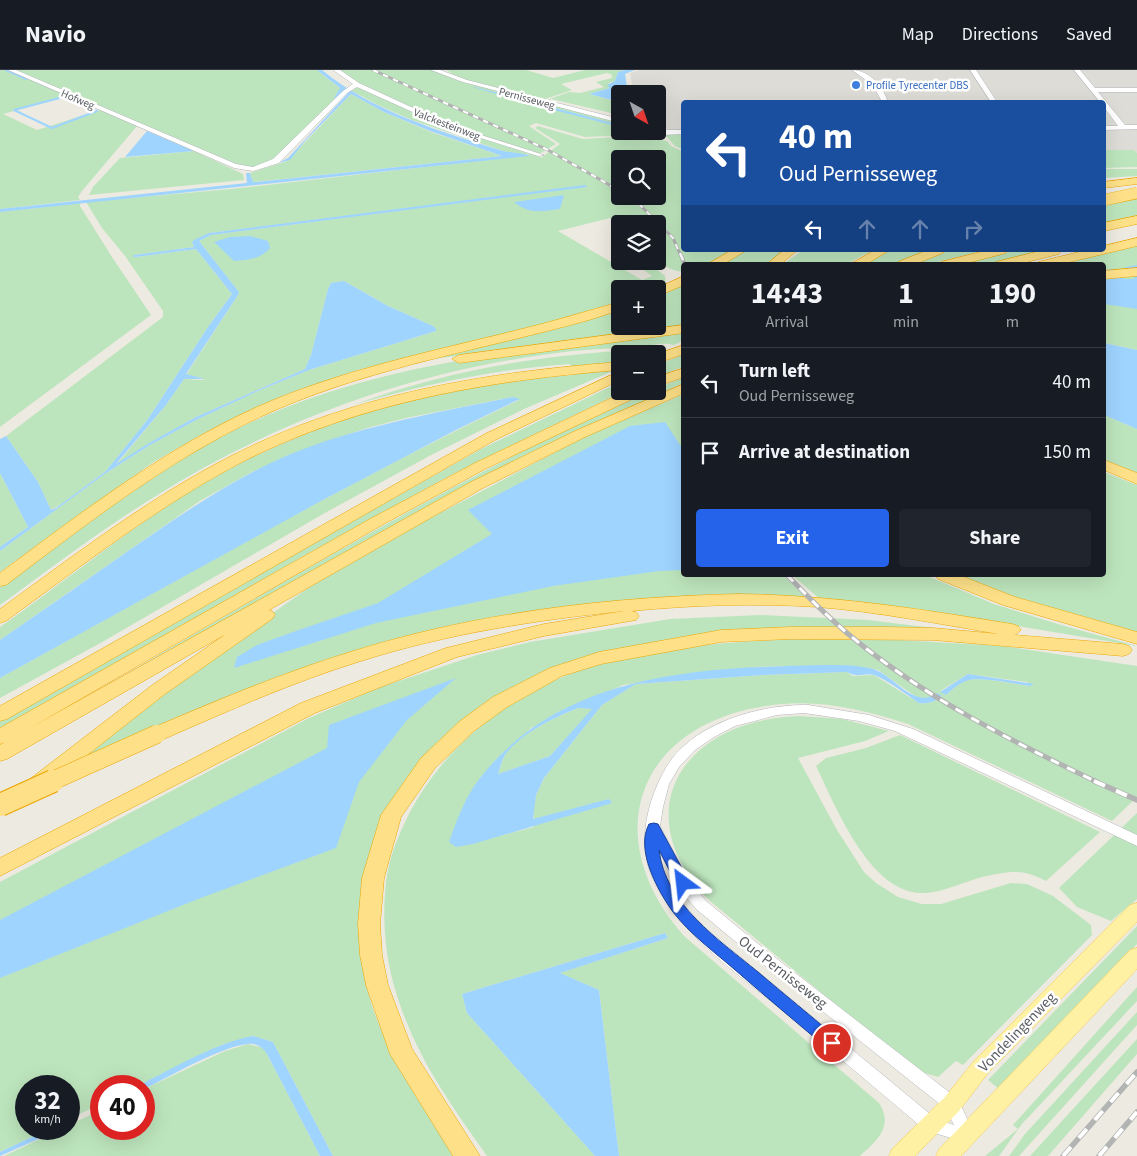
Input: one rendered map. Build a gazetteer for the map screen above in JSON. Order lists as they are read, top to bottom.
{
  "streets": {
    "main road": ["Vondelingenweg"],
    "street": [
      "Pernisseweg",
      "Hofweg",
      "Valckesteinweg",
      "Oud Pernisseweg"
    ]
  },
  "crossings": [
    ["Hofweg", "Valckesteinweg"],
    ["Oud Pernisseweg", "Vondelingenweg"]
  ],
  "places": ["Profile Tyrecenter DBS"],
  "north": "bottom right",
  "page": {
    "header": "Navio",
    "nav": ["Map", "Directions", "Saved"],
    "map_buttons": ["+", "−"],
    "turn": ["40 m", "Oud Pernisseweg"],
    "eta": [
      "14:43",
      "Arrival",
      "1",
      "min",
      "190",
      "m"
    ],
    "list": [
      {
        "name": "Turn left",
        "note": "Oud Pernisseweg",
        "value": "40 m"
      },
      {
        "name": "Arrive at destination",
        "value": "150 m"
      }
    ],
    "buttons": ["Exit", "Share"],
    "speed": "32 km/h",
    "limit": "40"
  }
}
